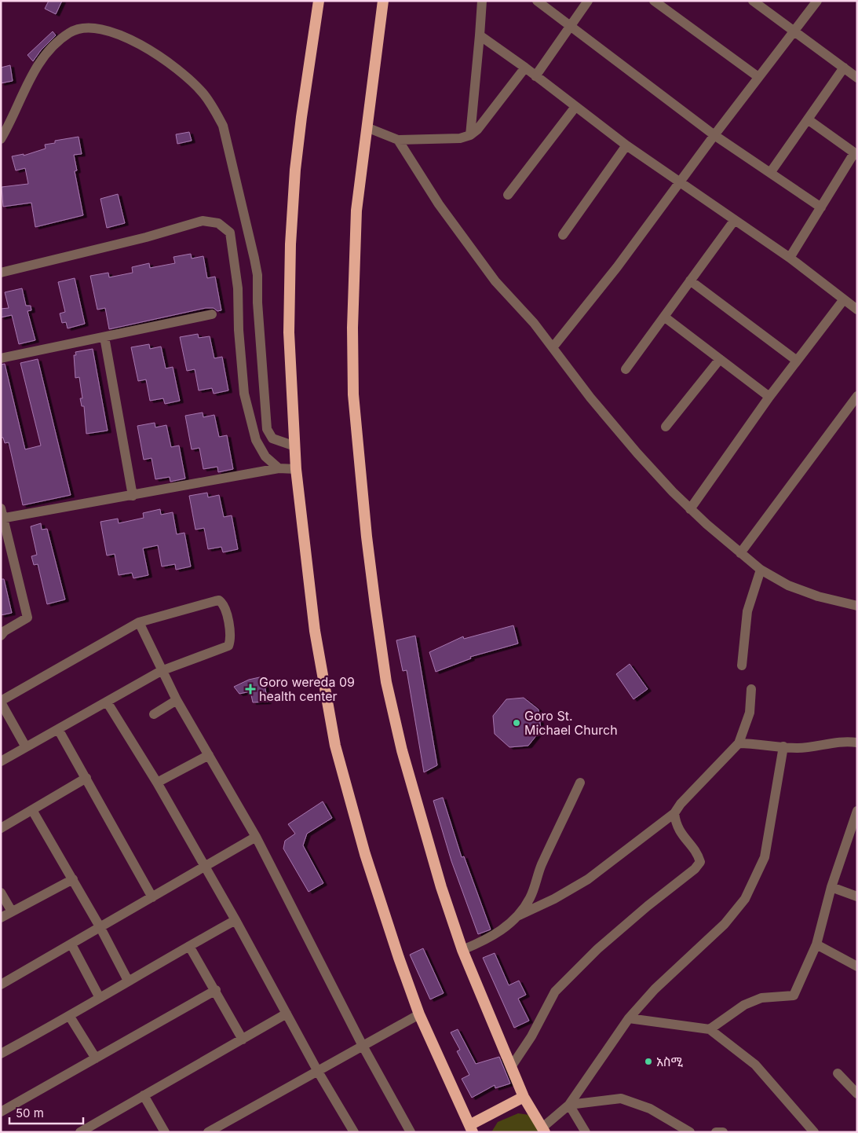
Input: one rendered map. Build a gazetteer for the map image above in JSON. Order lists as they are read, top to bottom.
{
  "places": {
    "health": ["Goro wereda 09 health center"],
    "other": ["Goro St. Michael Church", "አስሚ"]
  },
  "scale_bar": "50 m"
}
